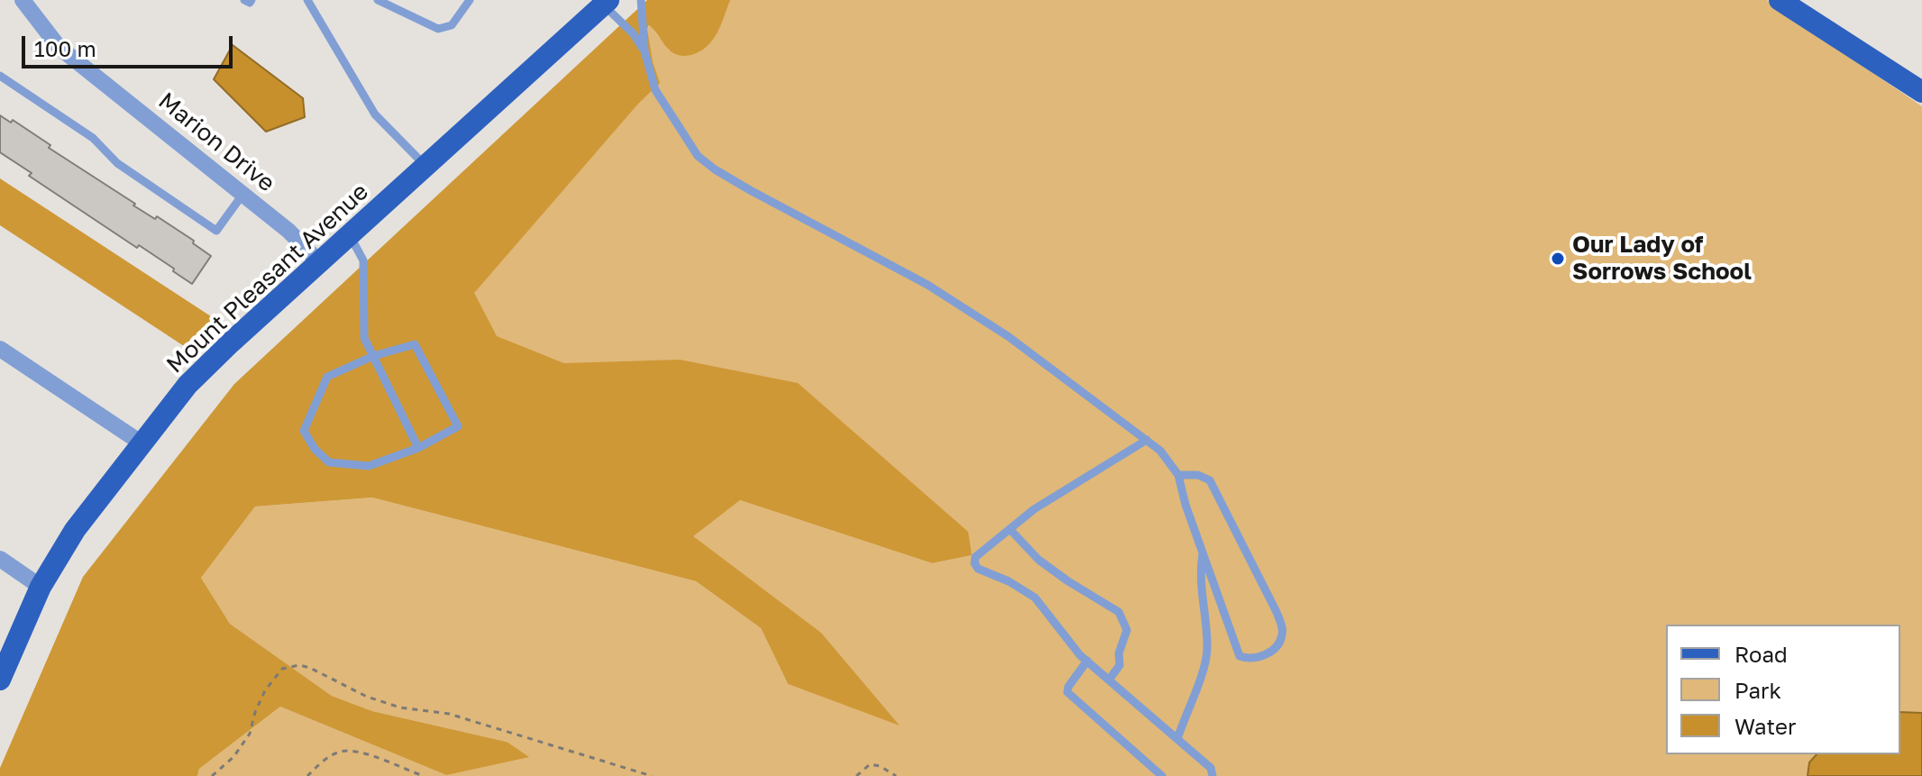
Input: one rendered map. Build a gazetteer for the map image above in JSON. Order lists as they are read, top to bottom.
{
  "streets": {
    "main road": ["Mount Pleasant Avenue"],
    "street": ["Marion Drive"]
  },
  "crossings": [
    ["Marion Drive", "Mount Pleasant Avenue"]
  ],
  "places": ["Our Lady of Sorrows School"],
  "legend": ["Road", "Park", "Water"],
  "scale_bar": "100 m"
}
